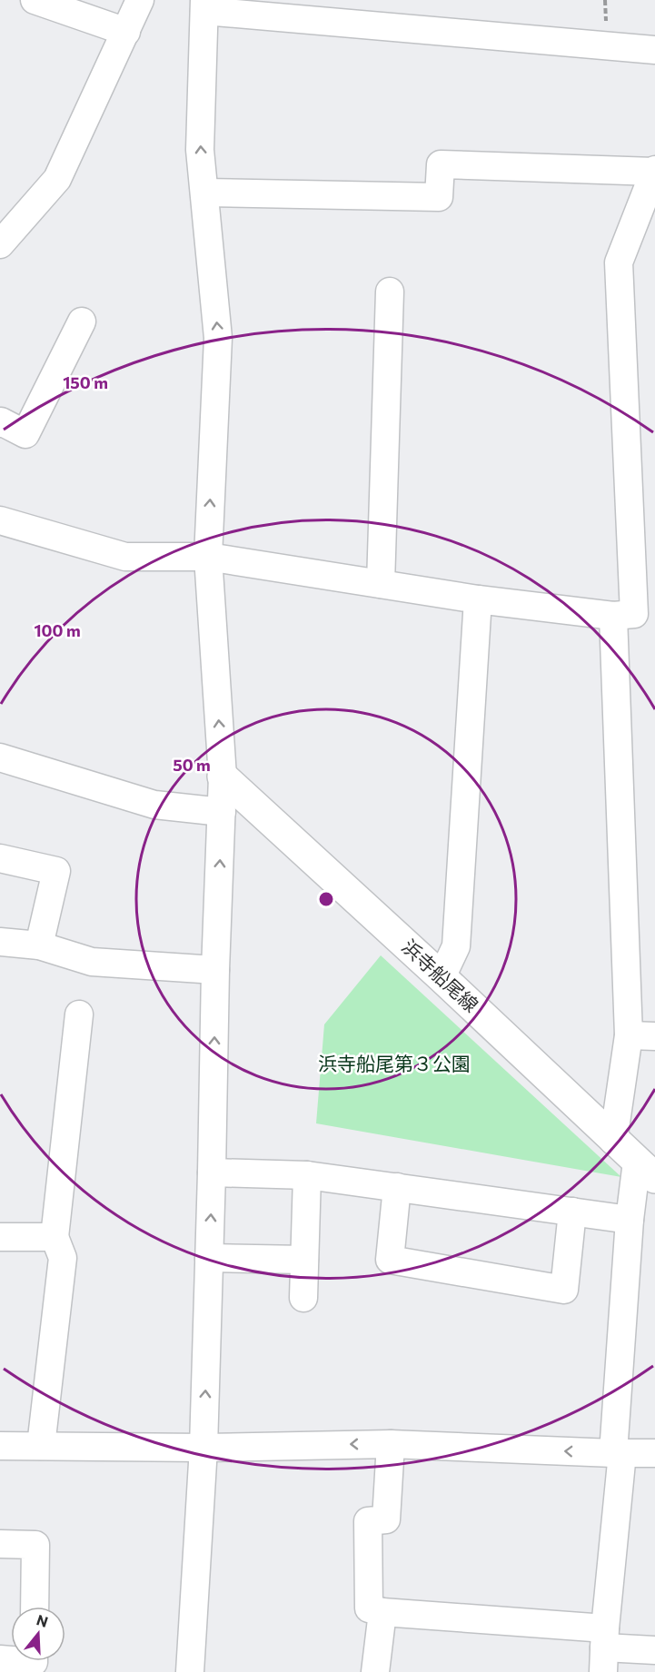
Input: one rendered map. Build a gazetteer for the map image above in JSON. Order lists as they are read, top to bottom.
{
  "streets": {
    "street": ["浜寺船尾線"]
  },
  "parks": ["浜寺船尾第３公園"],
  "north": "top",
  "rings": ["150 m", "100 m", "50 m"]
}
